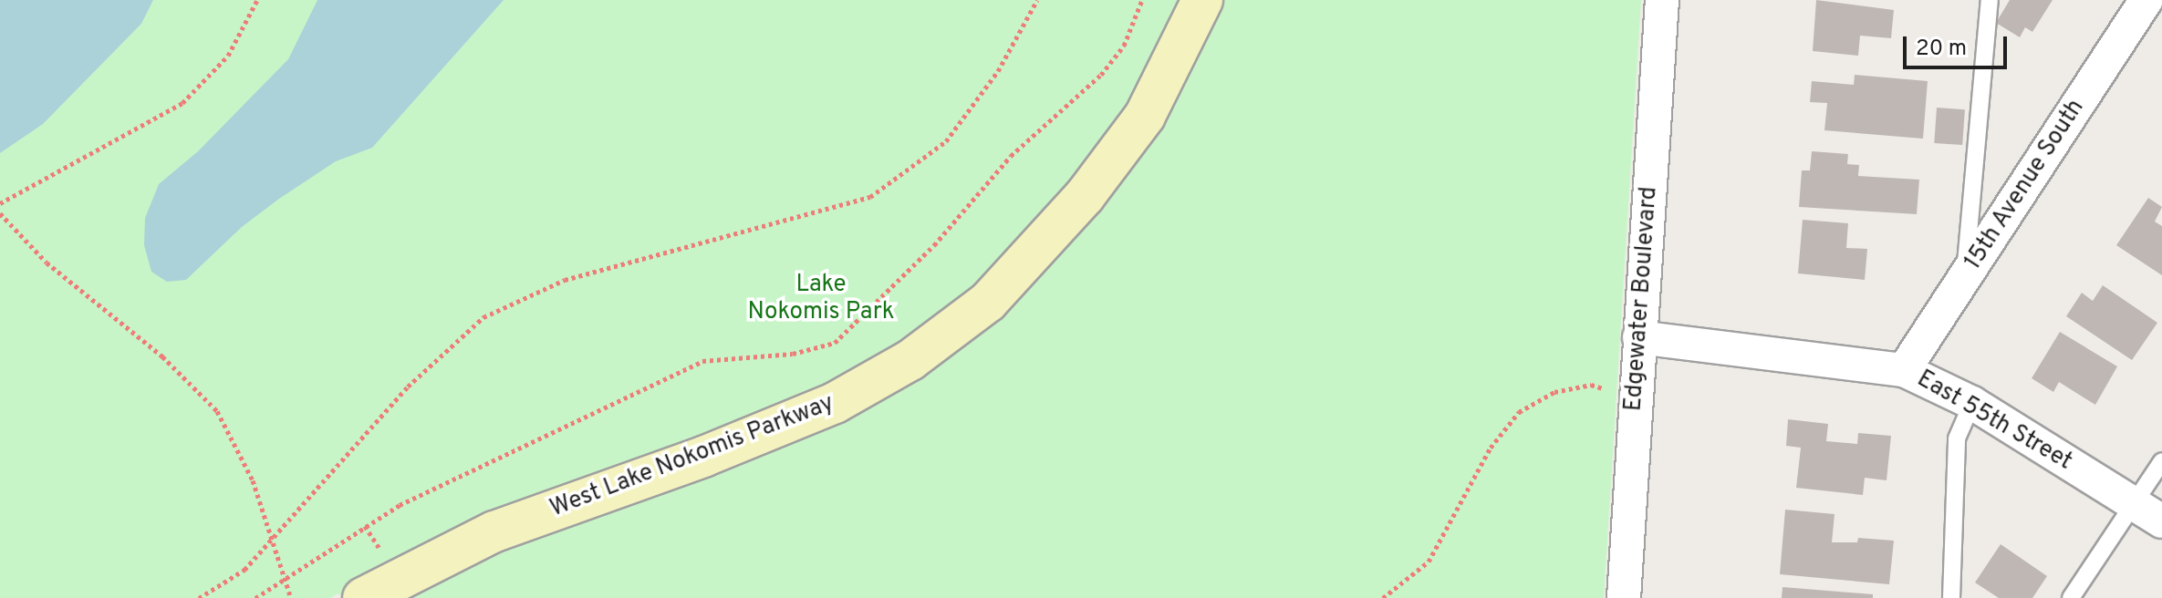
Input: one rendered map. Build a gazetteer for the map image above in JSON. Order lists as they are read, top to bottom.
{
  "streets": {
    "street": [
      "15th Avenue South",
      "Edgewater Boulevard",
      "East 55th Street",
      "West Lake Nokomis Parkway"
    ]
  },
  "crossings": [
    ["15th Avenue South", "East 55th Street"],
    ["Edgewater Boulevard", "East 55th Street"]
  ],
  "parks": ["Lake Nokomis Park"],
  "scale_bar": "20 m"
}
